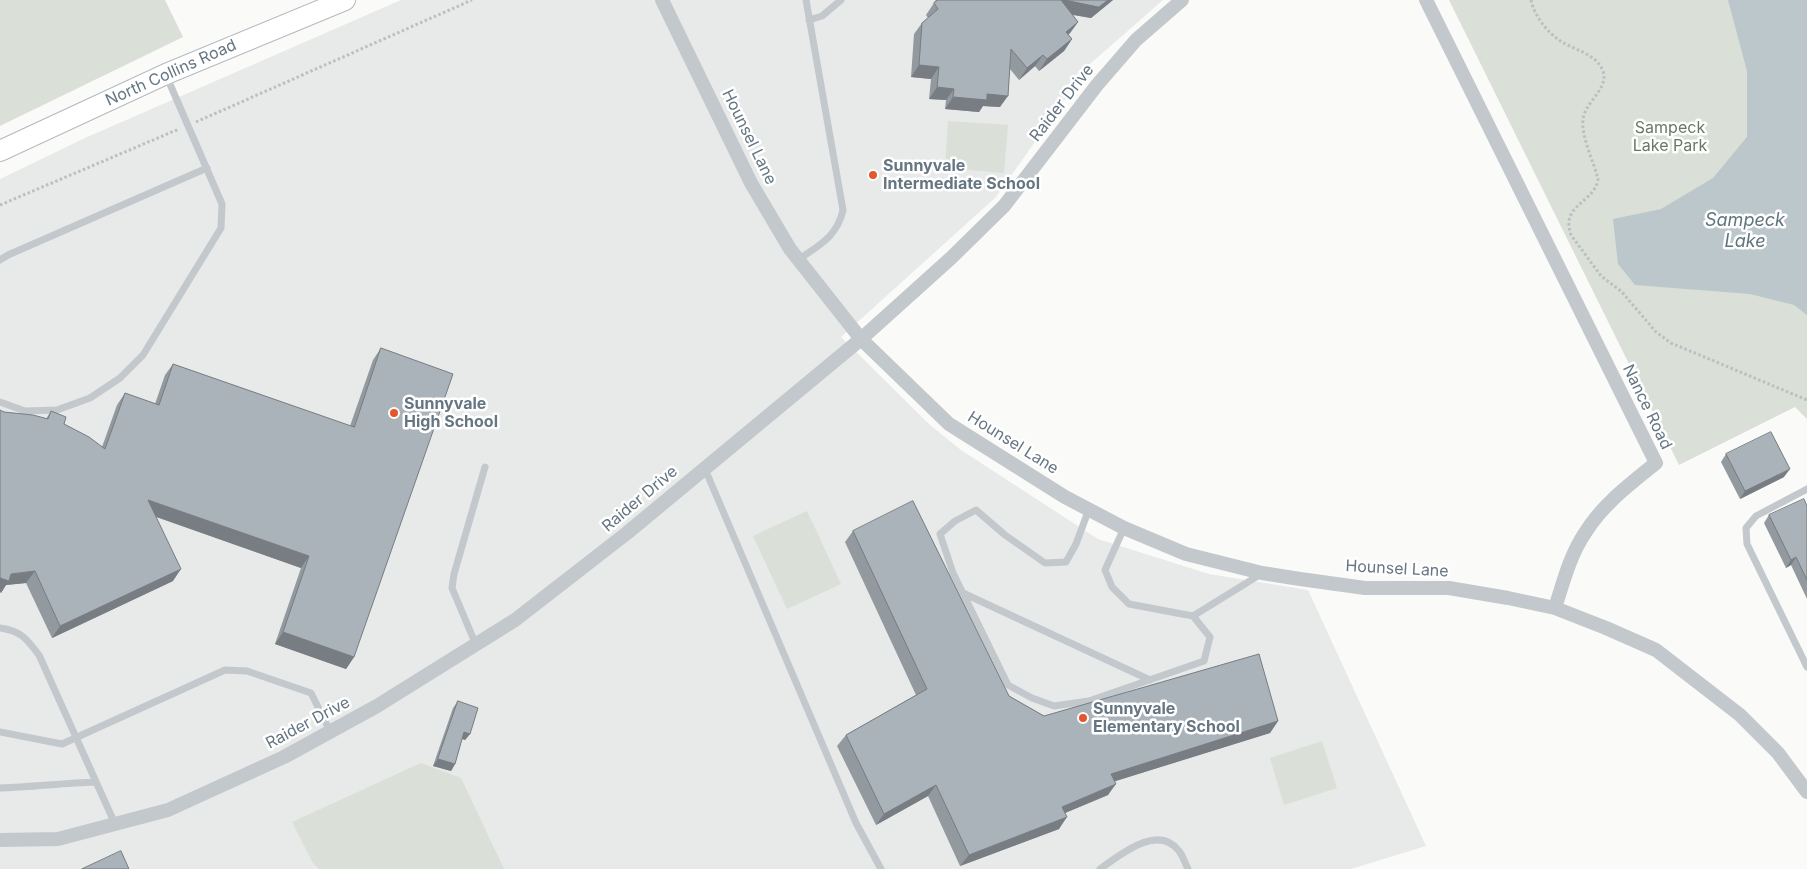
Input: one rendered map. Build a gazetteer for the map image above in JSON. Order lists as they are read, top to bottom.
{
  "streets": {
    "street": [
      "North Collins Road",
      "Raider Drive",
      "Hounsel Lane",
      "Nance Road"
    ]
  },
  "crossings": [
    ["Raider Drive", "Hounsel Lane"],
    ["Hounsel Lane", "Nance Road"]
  ],
  "water": ["Sampeck Lake"],
  "parks": ["Sampeck Lake Park"],
  "places": ["Sunnyvale Intermediate School", "Sunnyvale High School", "Sunnyvale Elementary School"]
}
